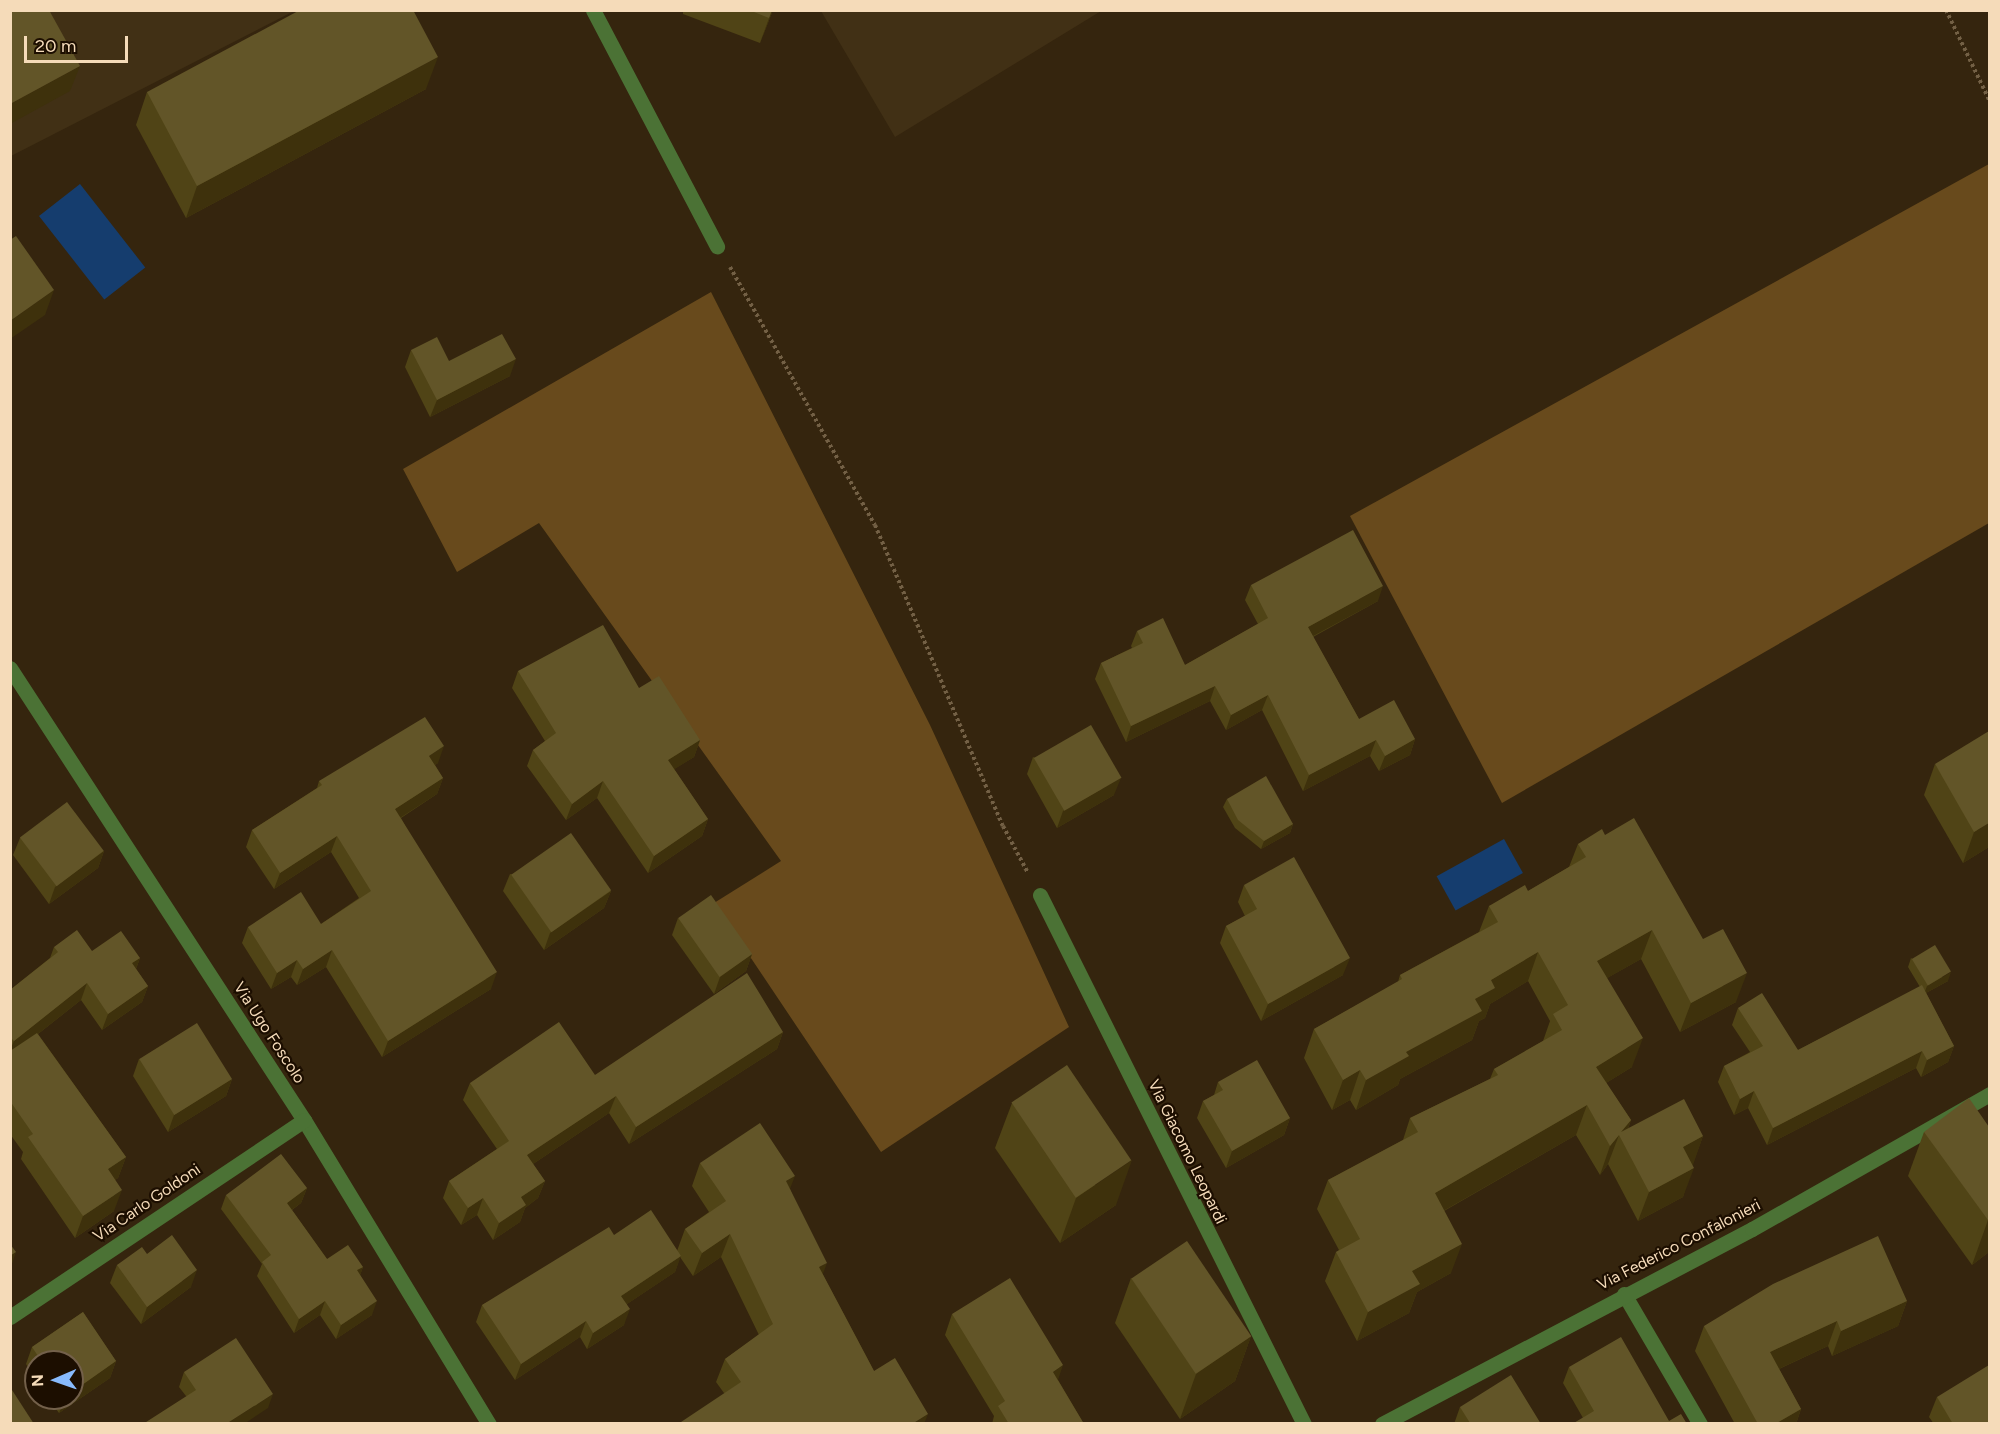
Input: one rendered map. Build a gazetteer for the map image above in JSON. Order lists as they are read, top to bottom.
{
  "streets": {
    "street": [
      "Via Ugo Foscolo",
      "Via Giacomo Leopardi",
      "Via Carlo Goldoni",
      "Via Federico Confalonieri"
    ]
  },
  "crossings": [
    ["Via Ugo Foscolo", "Via Carlo Goldoni"]
  ],
  "scale_bar": "20 m",
  "north": "left"
}
